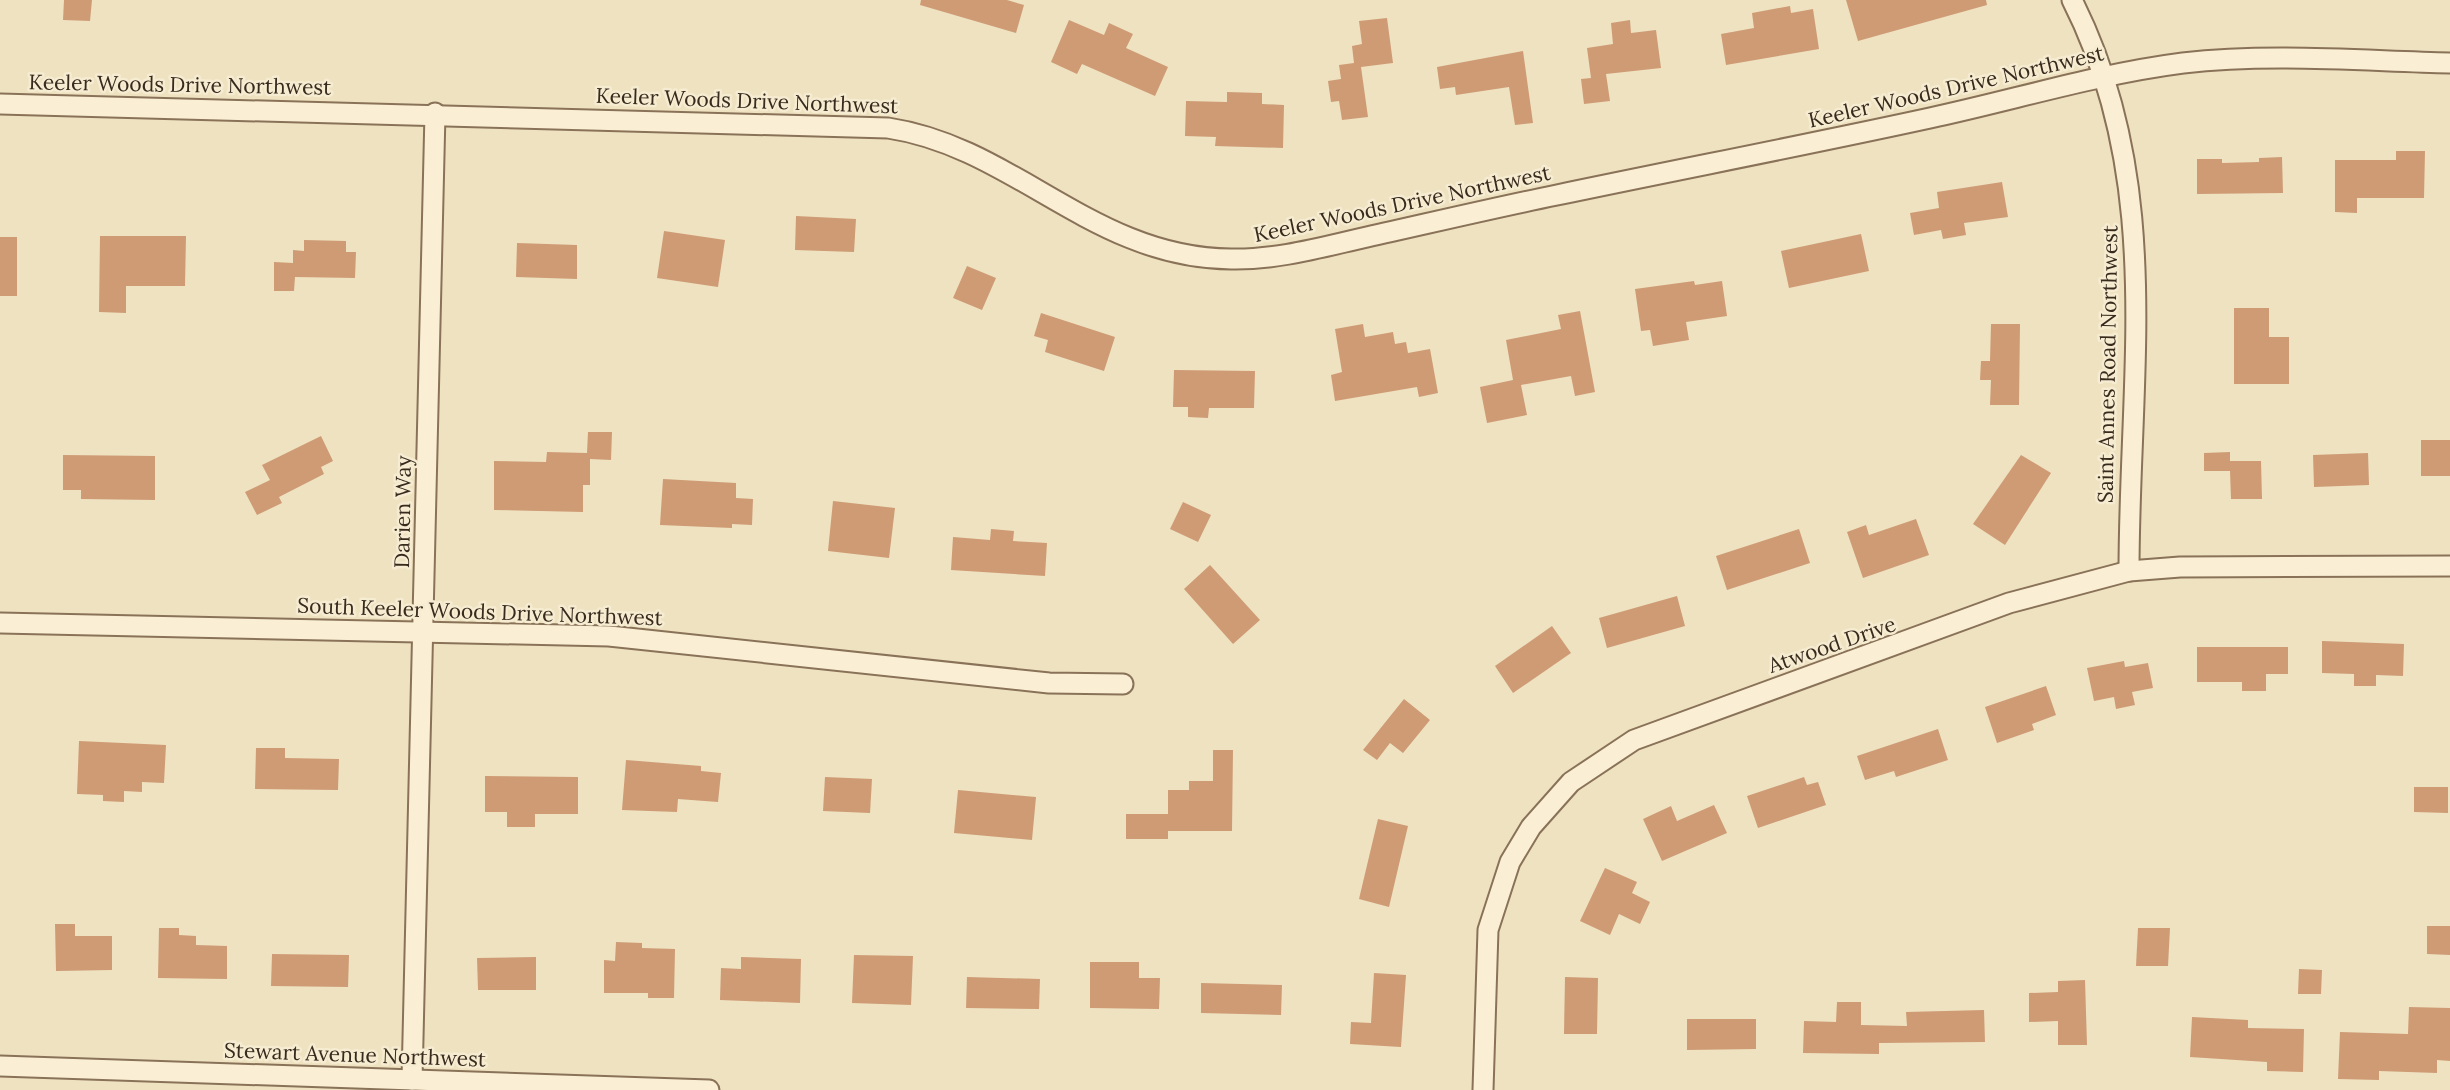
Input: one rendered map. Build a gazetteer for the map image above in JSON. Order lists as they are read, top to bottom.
{
  "streets": {
    "street": [
      "Keeler Woods Drive Northwest",
      "Saint Annes Road Northwest",
      "Darien Way",
      "South Keeler Woods Drive Northwest",
      "Atwood Drive",
      "Stewart Avenue Northwest"
    ]
  },
  "crossings": [
    ["Keeler Woods Drive Northwest", "Saint Annes Road Northwest"],
    ["Keeler Woods Drive Northwest", "Darien Way"],
    ["Saint Annes Road Northwest", "Atwood Drive"],
    ["Darien Way", "South Keeler Woods Drive Northwest"],
    ["Darien Way", "Stewart Avenue Northwest"]
  ]
}
